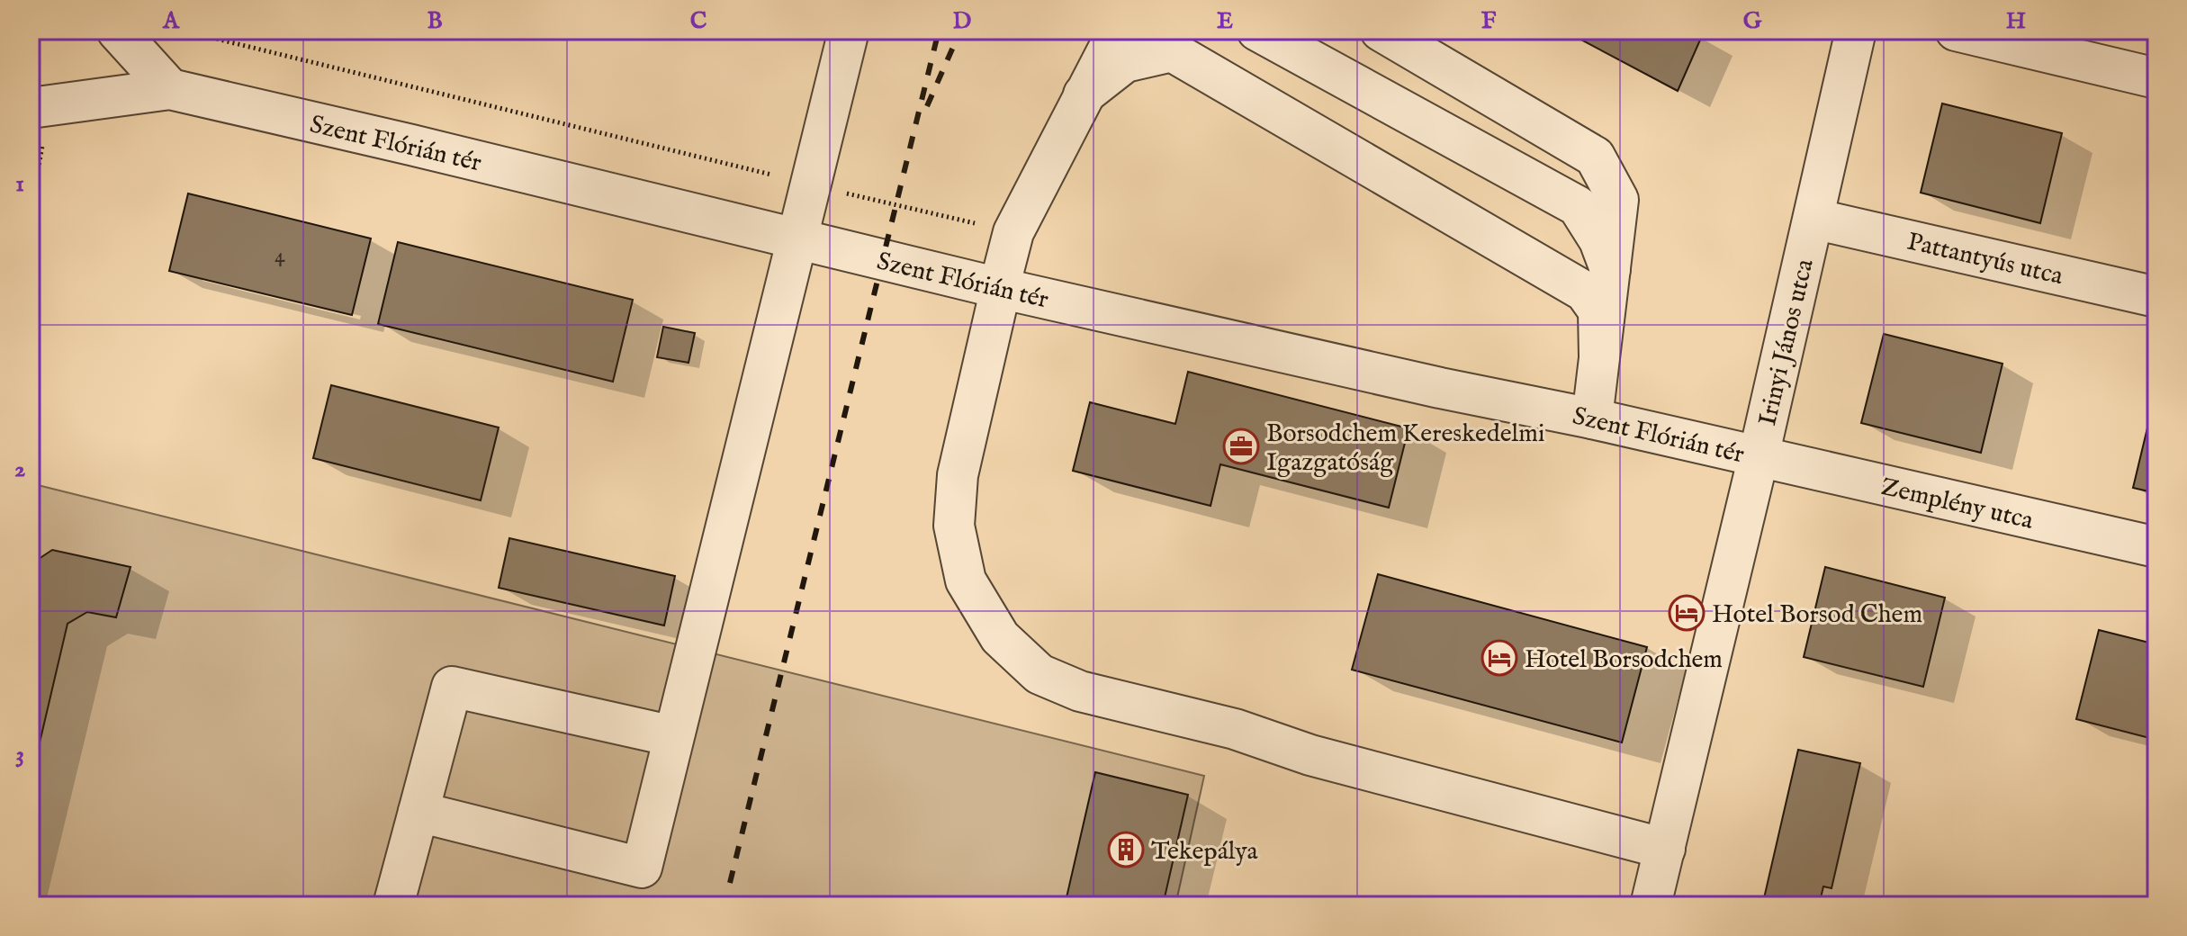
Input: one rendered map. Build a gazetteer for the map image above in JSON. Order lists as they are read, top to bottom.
{
  "streets": {
    "street": [
      "Szent Flórián tér",
      "Pattantyús utca",
      "Irinyi János utca",
      "Zemplény utca"
    ]
  },
  "crossings": [
    ["Szent Flórián tér", "Irinyi János utca"],
    ["Szent Flórián tér", "Zemplény utca"],
    ["Pattantyús utca", "Irinyi János utca"],
    ["Irinyi János utca", "Zemplény utca"]
  ],
  "places": {
    "office": ["Borsodchem Kereskedelmi Igazgatóság"],
    "hotel": ["Hotel Borsod Chem", "Hotel Borsodchem"],
    "building": ["Tekepálya"]
  },
  "house_numbers": ["4"],
  "grid": {
    "columns": [
      "A",
      "B",
      "C",
      "D",
      "E",
      "F",
      "G",
      "H"
    ],
    "rows": ["1", "2", "3"]
  }
}
